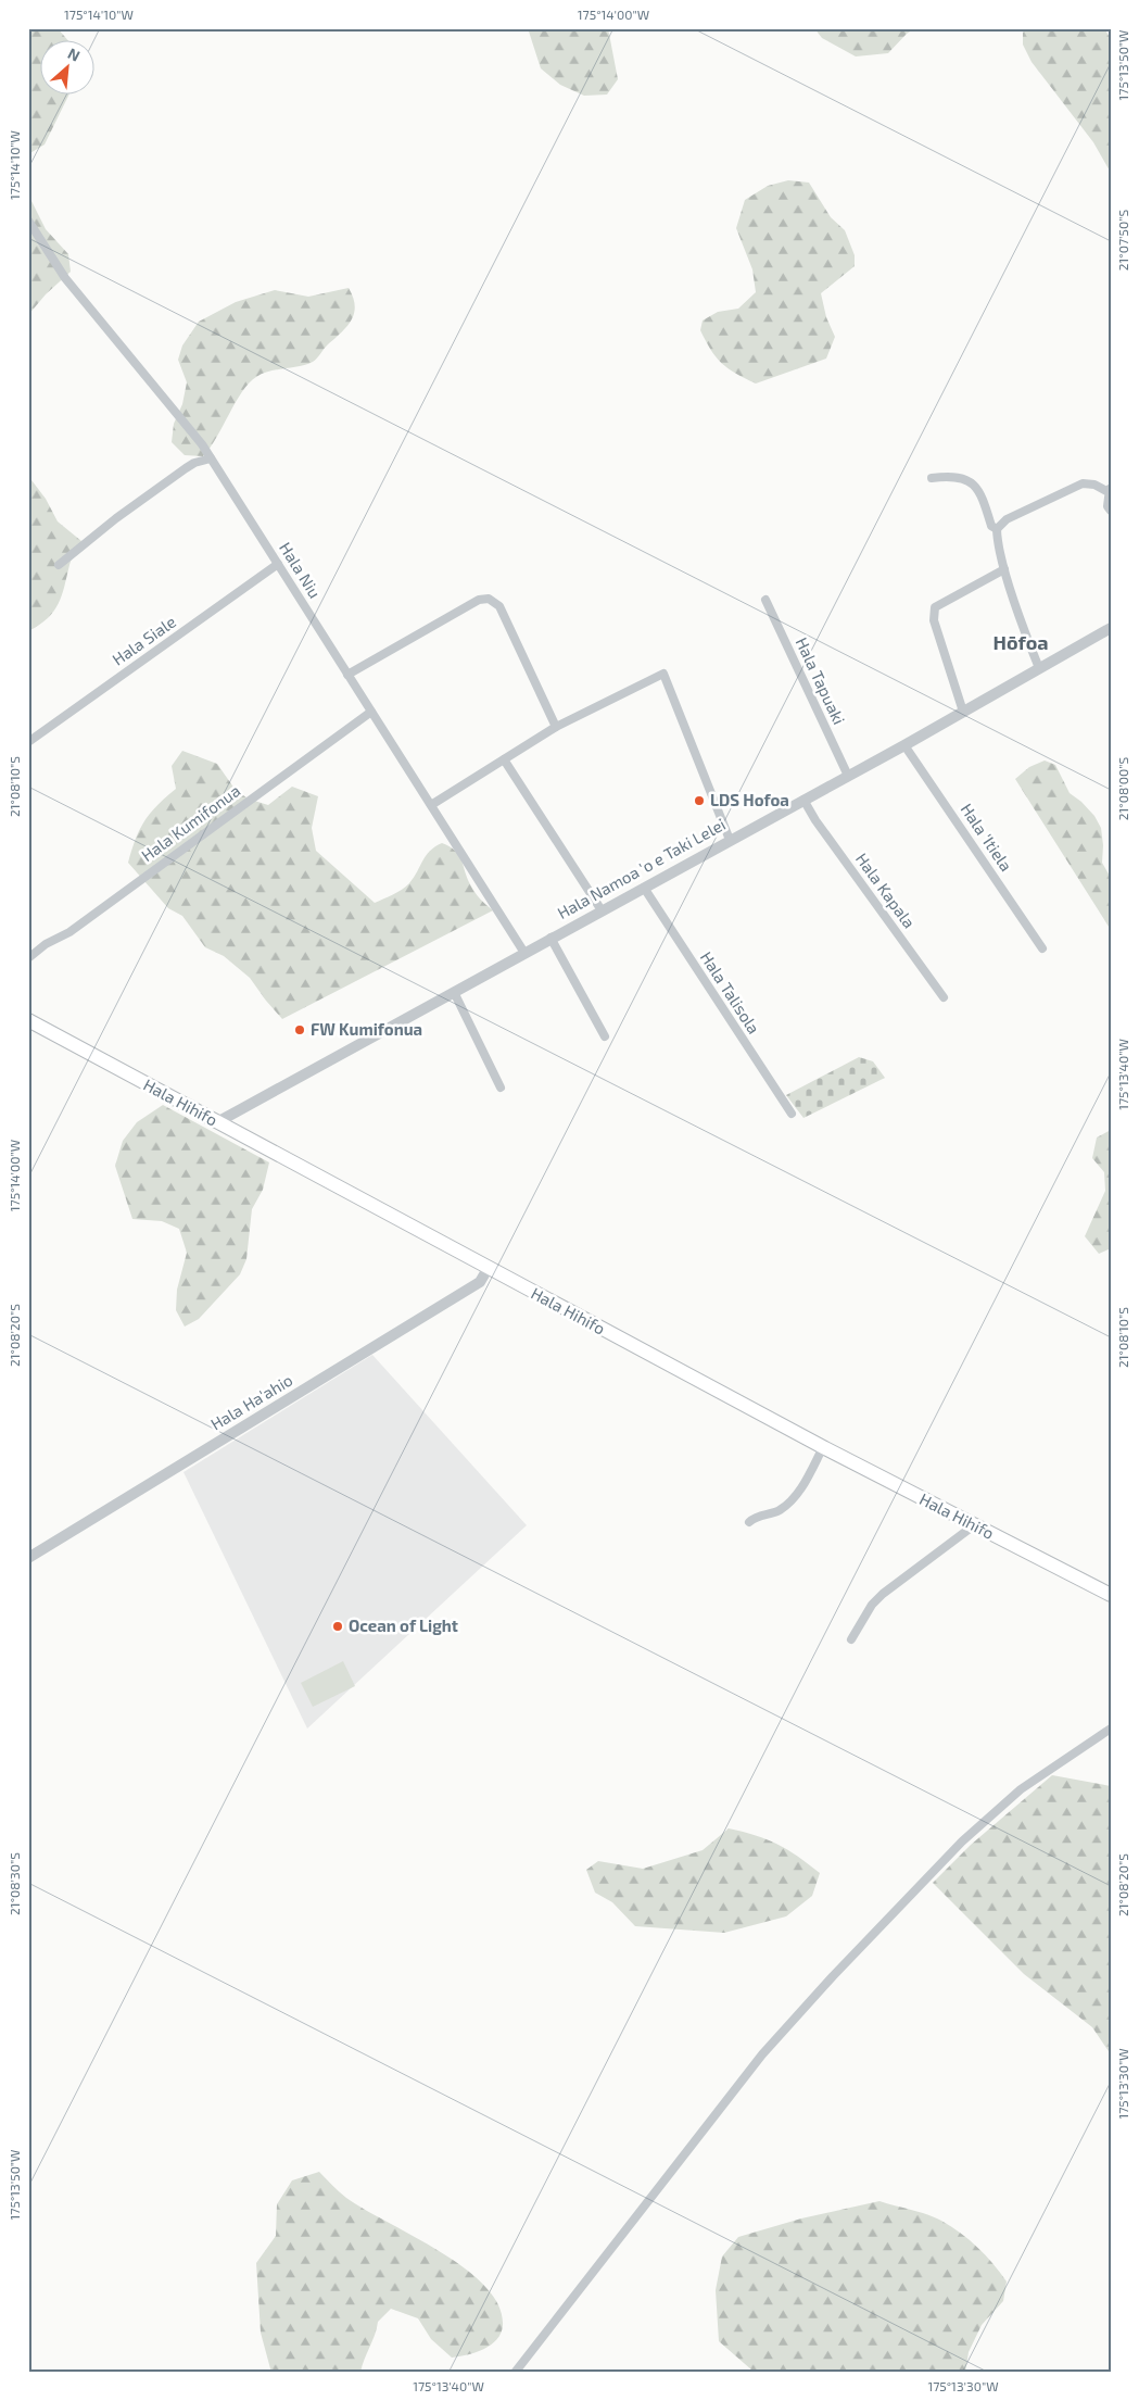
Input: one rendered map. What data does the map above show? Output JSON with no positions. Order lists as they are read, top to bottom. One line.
{"streets":{"main road":["Hala Hihifo"],"street":["Hala Niu","Hala Siale","Hala Tapuaki","Hala Kumifonua","Hala 'Itiela","Hala Namoa 'o e Taki Lelei","Hala Kapala","Hala Talisola","Hala Ha'ahio"]},"crossings":[["Hala Niu","Hala Siale"],["Hala Niu","Hala Kumifonua"],["Hala Niu","Hala Namoa 'o e Taki Lelei"],["Hala Tapuaki","Hala Namoa 'o e Taki Lelei"],["Hala 'Itiela","Hala Namoa 'o e Taki Lelei"],["Hala Namoa 'o e Taki Lelei","Hala Kapala"],["Hala Namoa 'o e Taki Lelei","Hala Talisola"],["Hala Namoa 'o e Taki Lelei","Hala Hihifo"],["Hala Hihifo","Hala Ha'ahio"]],"districts":["Hōfoa"],"places":["LDS Hofoa","FW Kumifonua","Ocean of Light"],"north":"top right","coordinates":["175°14'10\"W","175°14'00\"W","175°13'50\"W","21°07'50\"S","21°08'10\"S","21°08'00\"S","175°13'40\"W","21°08'20\"S","21°08'30\"S","175°13'30\"W"]}
